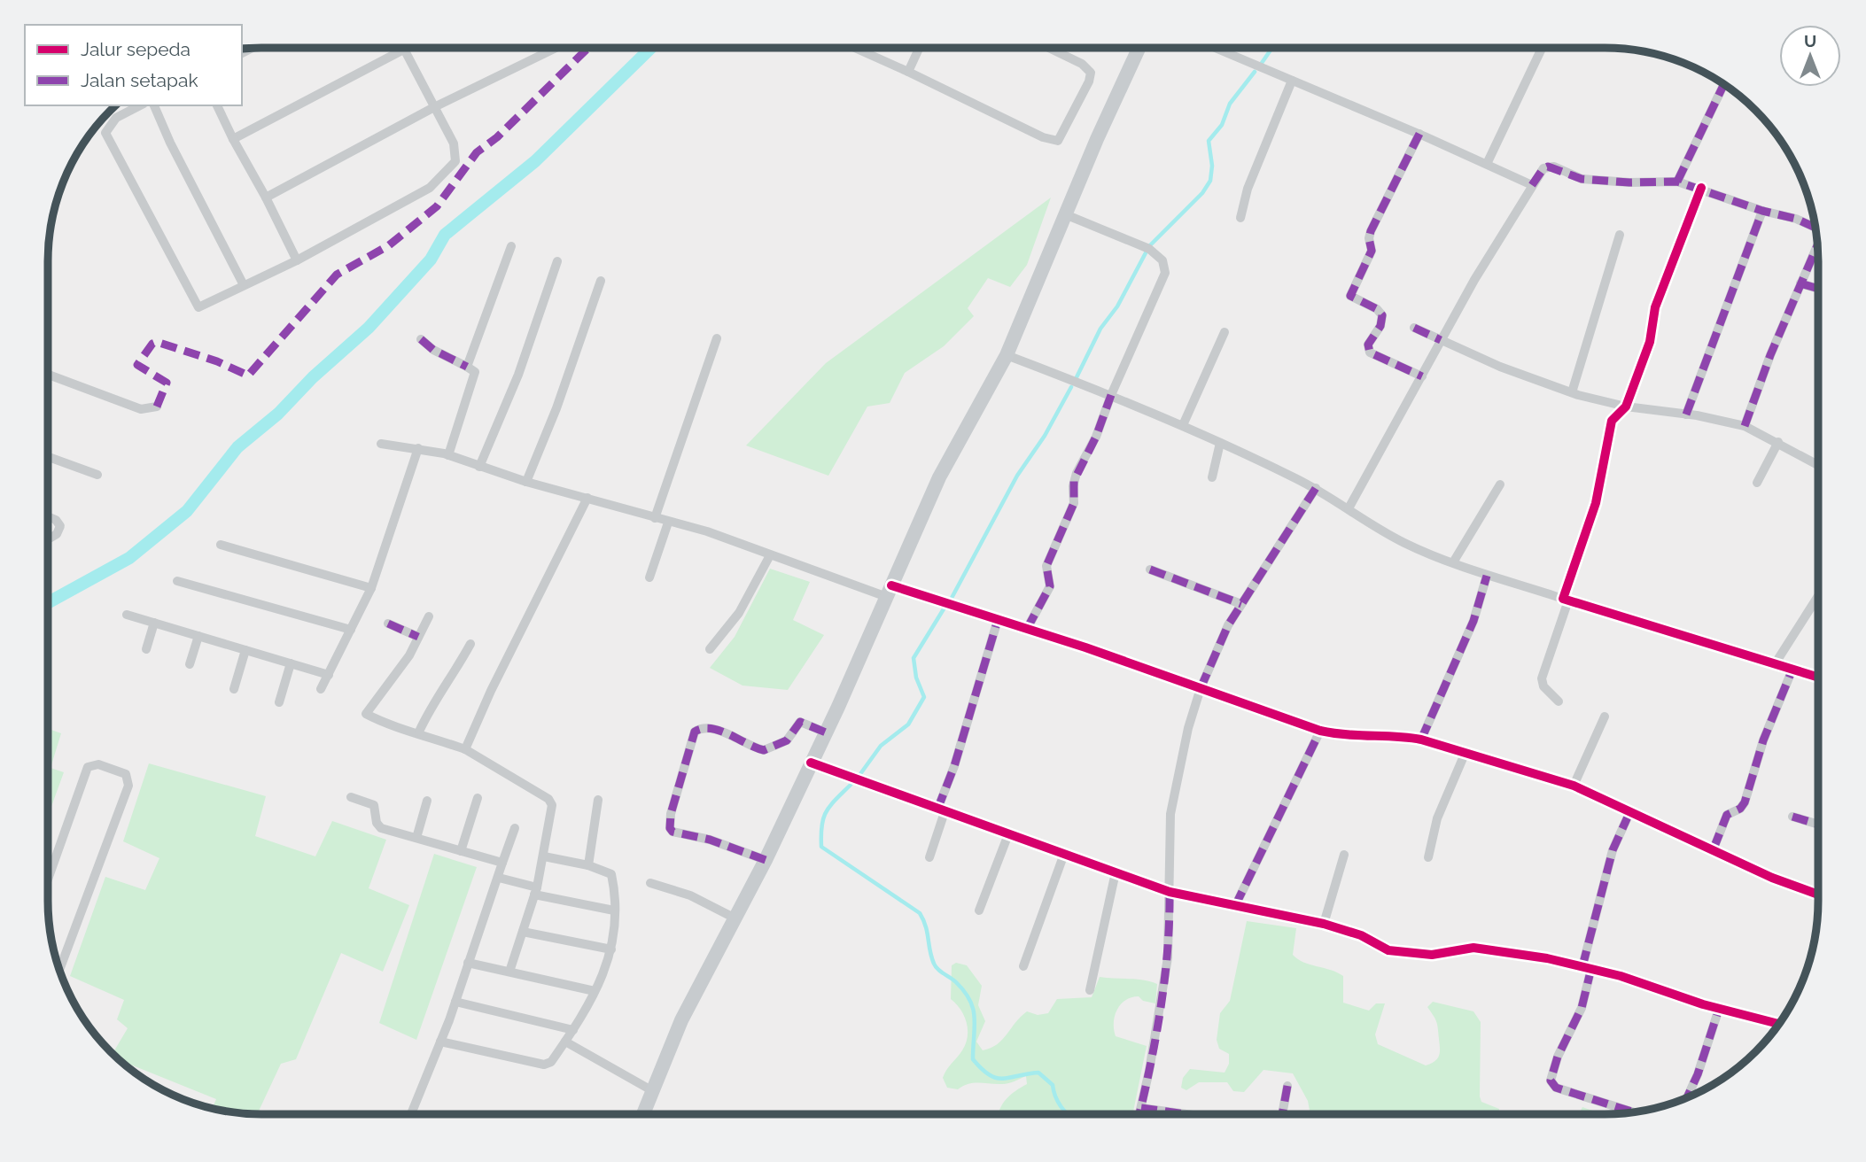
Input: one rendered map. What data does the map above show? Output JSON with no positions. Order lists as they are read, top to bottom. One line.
{"legend":["Jalur sepeda","Jalan setapak"],"north":"top"}
